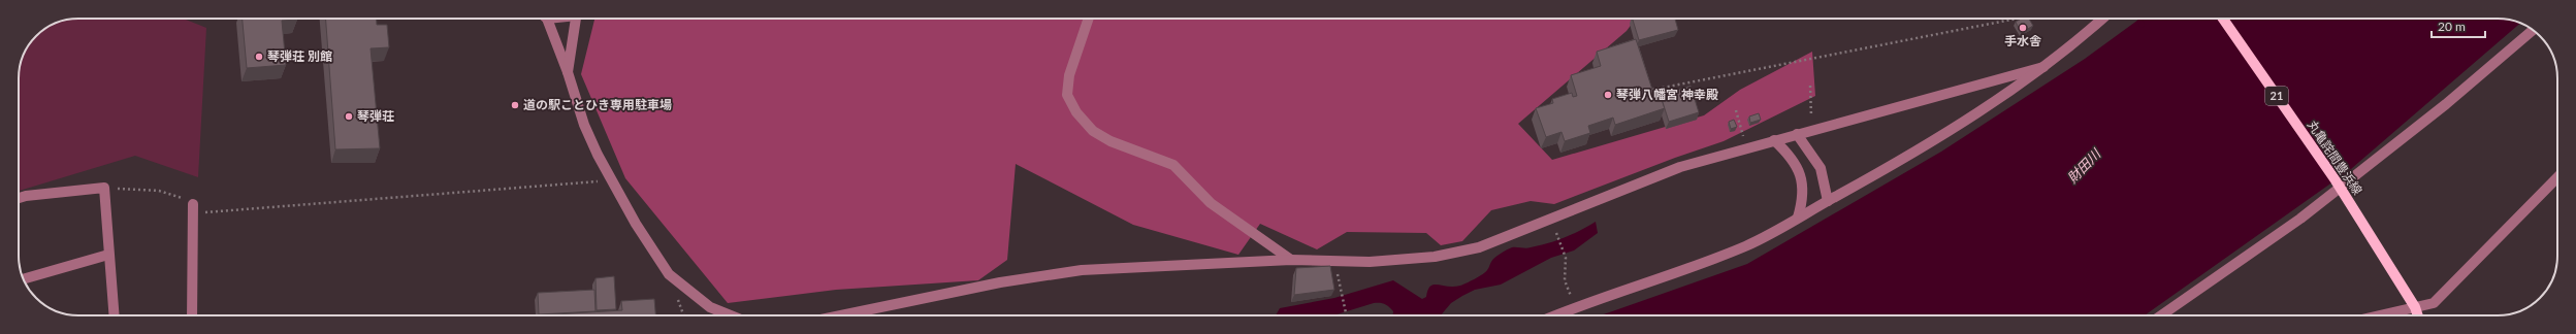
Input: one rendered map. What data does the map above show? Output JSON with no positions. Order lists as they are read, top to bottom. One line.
{"streets":{"main road":["21","丸亀詫間豊浜線"]},"water":["財田川"],"places":["手水舎","琴弾荘 別館","琴弾八幡宮 神幸殿","道の駅ことひき専用駐車場","琴弾荘"],"scale_bar":"20 m"}
